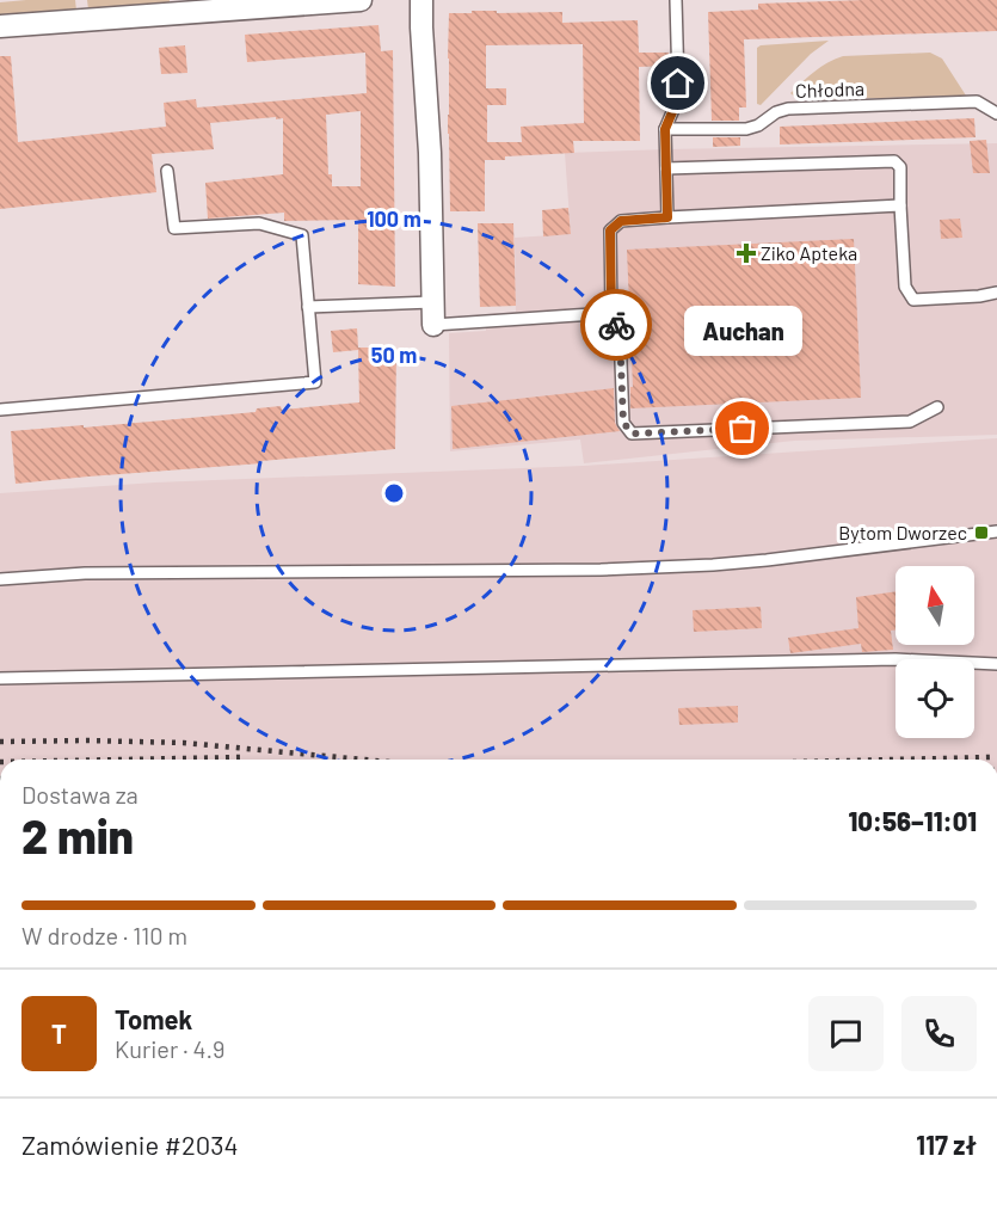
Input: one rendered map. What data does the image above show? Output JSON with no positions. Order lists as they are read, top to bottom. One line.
{"streets":{"lane":["Chłodna"]},"places":{"health":["Ziko Apteka"],"other":["Auchan"],"transit":["Bytom Dworzec"]},"north":"top","page":{"bubble":"Auchan","heading":["2 min","Dostawa za","10:56–11:01"],"panel":["Tomek","Kurier · 4.9","Zamówienie #2034","117 zł"],"bar":"W drodze · 110 m","round":"T"},"rings":["100 m","50 m"]}
